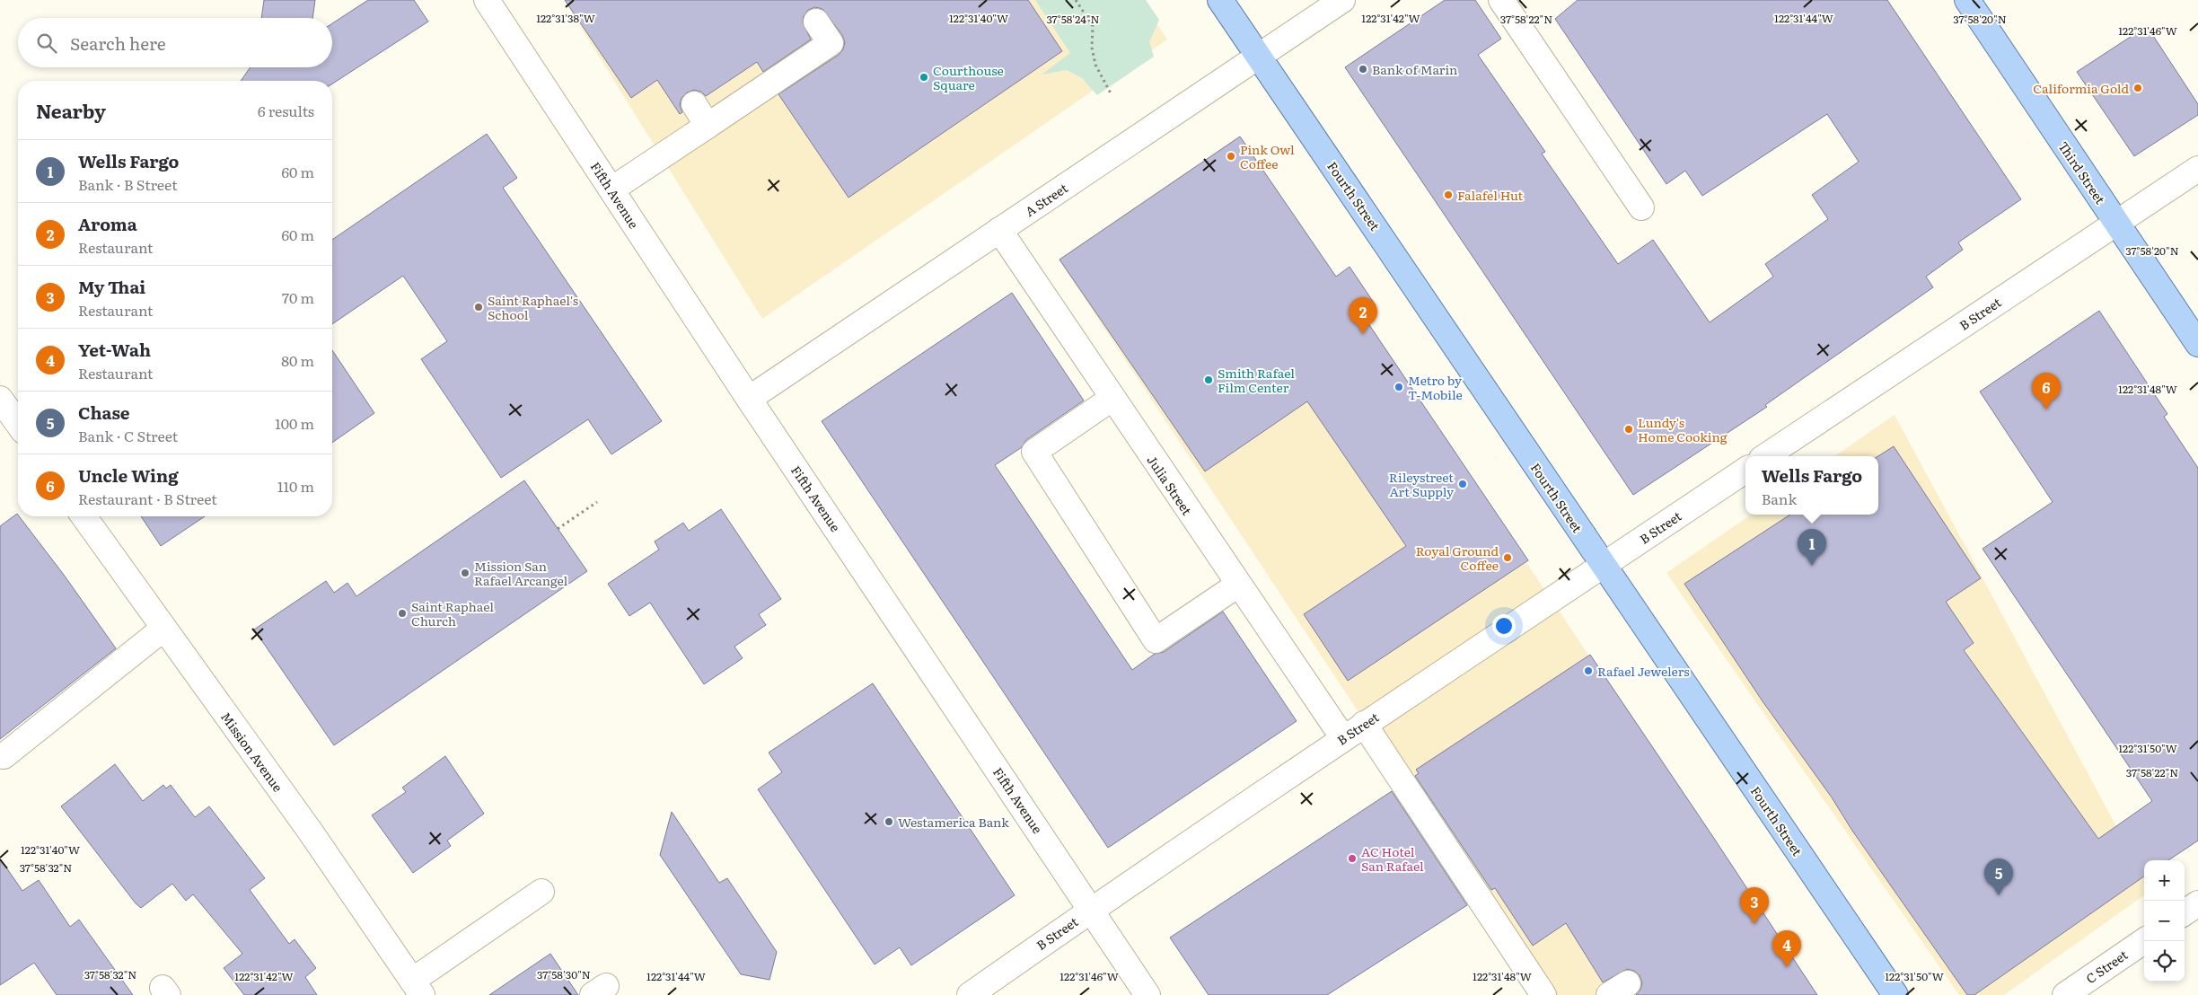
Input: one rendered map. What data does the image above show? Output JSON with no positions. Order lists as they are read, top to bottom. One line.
{"streets":{"main road":["Third Street","Fourth Street"],"street":["Fifth Avenue","A Street","B Street","Julia Street","Mission Avenue","C Street"]},"crossings":[["Third Street","B Street"],["Fifth Avenue","A Street"],["Fifth Avenue","B Street"],["Fourth Street","A Street"],["Fourth Street","B Street"],["A Street","Julia Street"],["B Street","Julia Street"]],"places":["Bank of Marin","Courthouse Square","Califormia Gold","Pink Owl Coffee","Falafel Hut","Saint Raphael's School","Smith Rafael Film Center","Metro by T-Mobile","Lundy's Home Cooking","Rileystreet Art Supply","Royal Ground Coffee","Mission San Rafael Arcangel","Saint Raphael Church","Rafael Jewelers","Westamerica Bank","AC Hotel San Rafael"],"page":{"search":"Search here","heading":["Nearby","6 results"],"list":[{"mark":"1","name":"Wells Fargo","note":"Bank · B Street","value":"60 m"},{"mark":"2","name":"Aroma","note":"Restaurant","value":"60 m"},{"mark":"3","name":"My Thai","note":"Restaurant","value":"70 m"},{"mark":"4","name":"Yet-Wah","note":"Restaurant","value":"80 m"},{"mark":"5","name":"Chase","note":"Bank · C Street","value":"100 m"},{"mark":"6","name":"Uncle Wing","note":"Restaurant · B Street","value":"110 m"}],"pins":["2","6","1","5","3","4"],"popup":["Wells Fargo","Bank"],"map_buttons":["+","−"]},"coordinates":["122°31'38\"W","122°31'40\"W","122°31'42\"W","122°31'44\"W","37°58'24\"N","37°58'22\"N","37°58'20\"N","122°31'46\"W","122°31'48\"W","122°31'50\"W","37°58'32\"N","37°58'30\"N"]}
